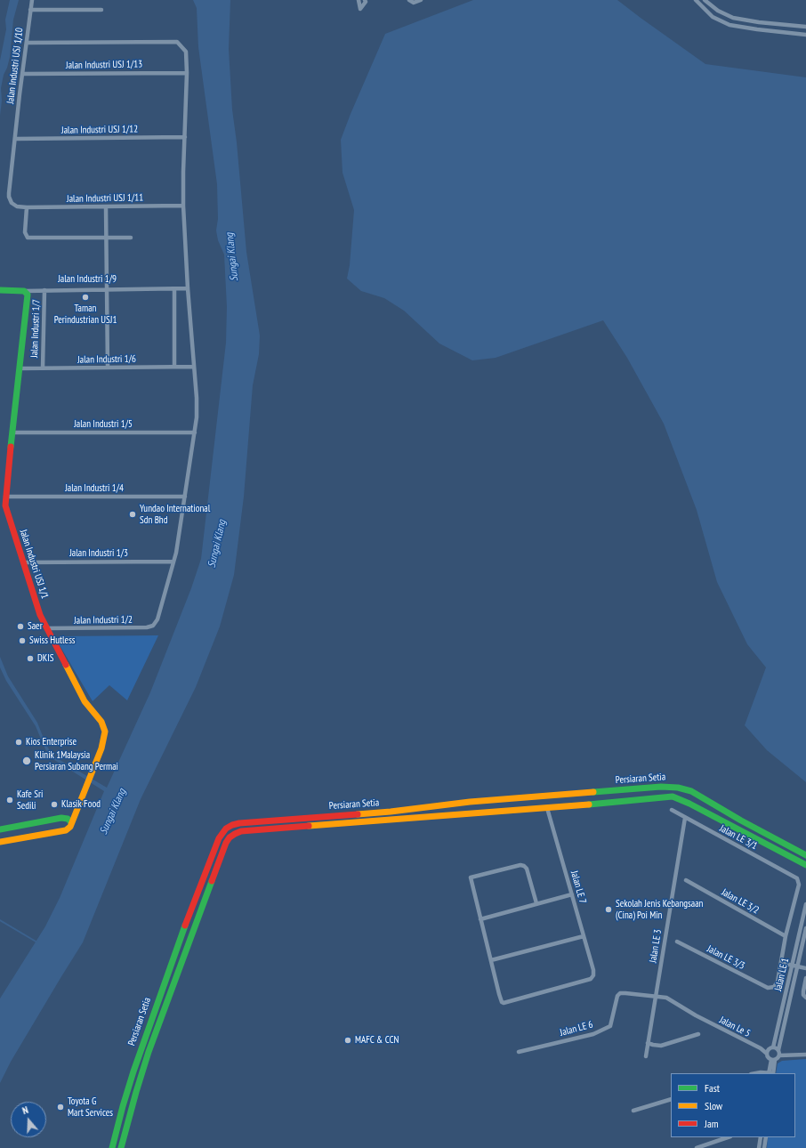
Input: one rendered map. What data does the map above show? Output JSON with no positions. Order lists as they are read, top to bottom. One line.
{"streets":{"street":["Jalan Industri USJ 1/13","Jalan Industri USJ 1/10","Jalan Industri USJ 1/12","Jalan Industri USJ 1/11","Jalan Industri 1/9","Jalan Industri 1/7","Jalan Industri 1/6","Jalan Industri 1/5","Jalan Industri 1/4","Jalan Industri 1/3","Jalan Industri USJ 1/1","Jalan Industri 1/2","Persiaran Setia","Jalan LE 3/1","Jalan LE 7","Jalan LE 3/2","Jalan LE 3","Jalan LE 3/3","Jalan LE 1","Jalan Le 5","Jalan LE 6"]},"crossings":[["Jalan Industri USJ 1/13","Jalan Industri USJ 1/10"],["Jalan Industri USJ 1/10","Jalan Industri USJ 1/12"],["Jalan Industri USJ 1/10","Jalan Industri USJ 1/11"],["Jalan Industri 1/9","Jalan Industri 1/7"],["Jalan Industri 1/9","Jalan Industri USJ 1/1"],["Jalan Industri 1/7","Jalan Industri 1/6"],["Jalan Industri 1/6","Jalan Industri USJ 1/1"],["Jalan Industri 1/5","Jalan Industri USJ 1/1"],["Jalan Industri 1/4","Jalan Industri USJ 1/1"],["Jalan Industri 1/3","Jalan Industri USJ 1/1"],["Jalan Industri 1/3","Jalan Industri 1/2"],["Jalan Industri USJ 1/1","Jalan Industri 1/2"],["Persiaran Setia","Jalan LE 7"],["Jalan LE 3/1","Jalan LE 3/2"],["Jalan LE 3/1","Jalan LE 3"],["Jalan LE 3","Jalan Le 5"],["Jalan LE 3","Jalan LE 6"],["Jalan LE 1","Jalan Le 5"],["Jalan Le 5","Jalan LE 6"]],"water":["Sungai Klang"],"places":["Taman Perindustrian USJ1","Yundao International Sdn Bhd","Saer","Swiss Hutless","DKIS","Kios Enterprise","Klinik 1Malaysia Persiaran Subang Permai","Kafe Sri Sedili","Klasik Food","Sekolah Jenis Kebangsaan (Cina) Poi Min","MAFC & CCN","Toyota G Mart Services"],"legend":["Fast","Slow","Jam"],"north":"top"}
